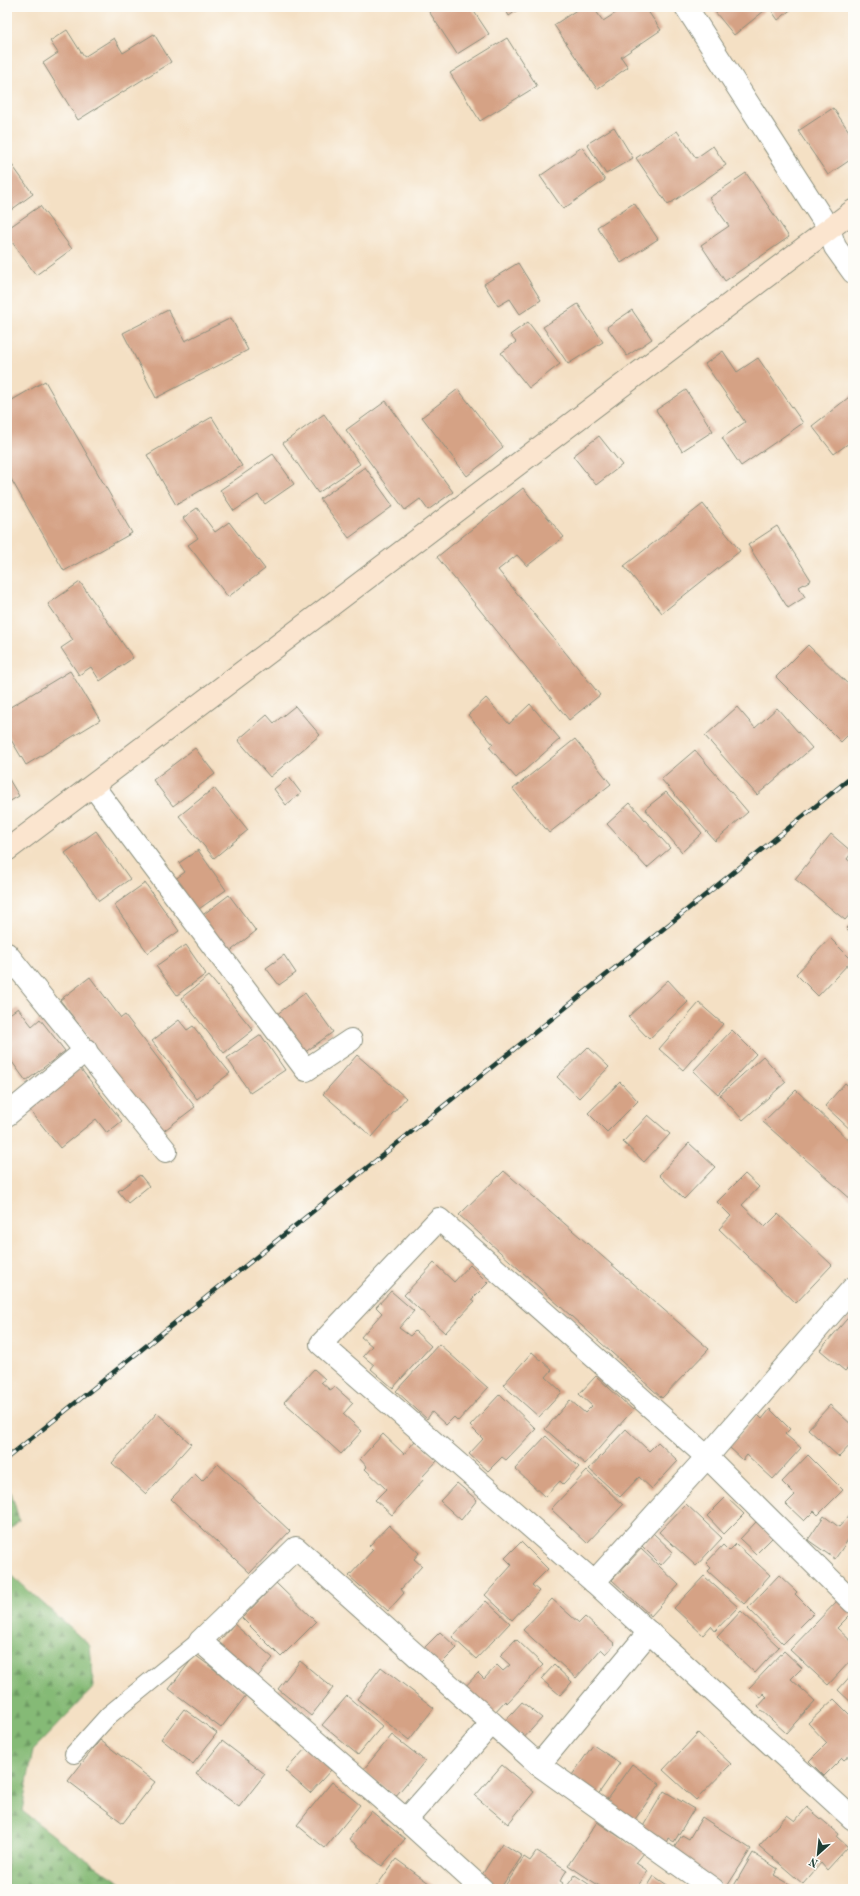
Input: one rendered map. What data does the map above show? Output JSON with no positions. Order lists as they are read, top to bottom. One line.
{"north":"bottom left"}
